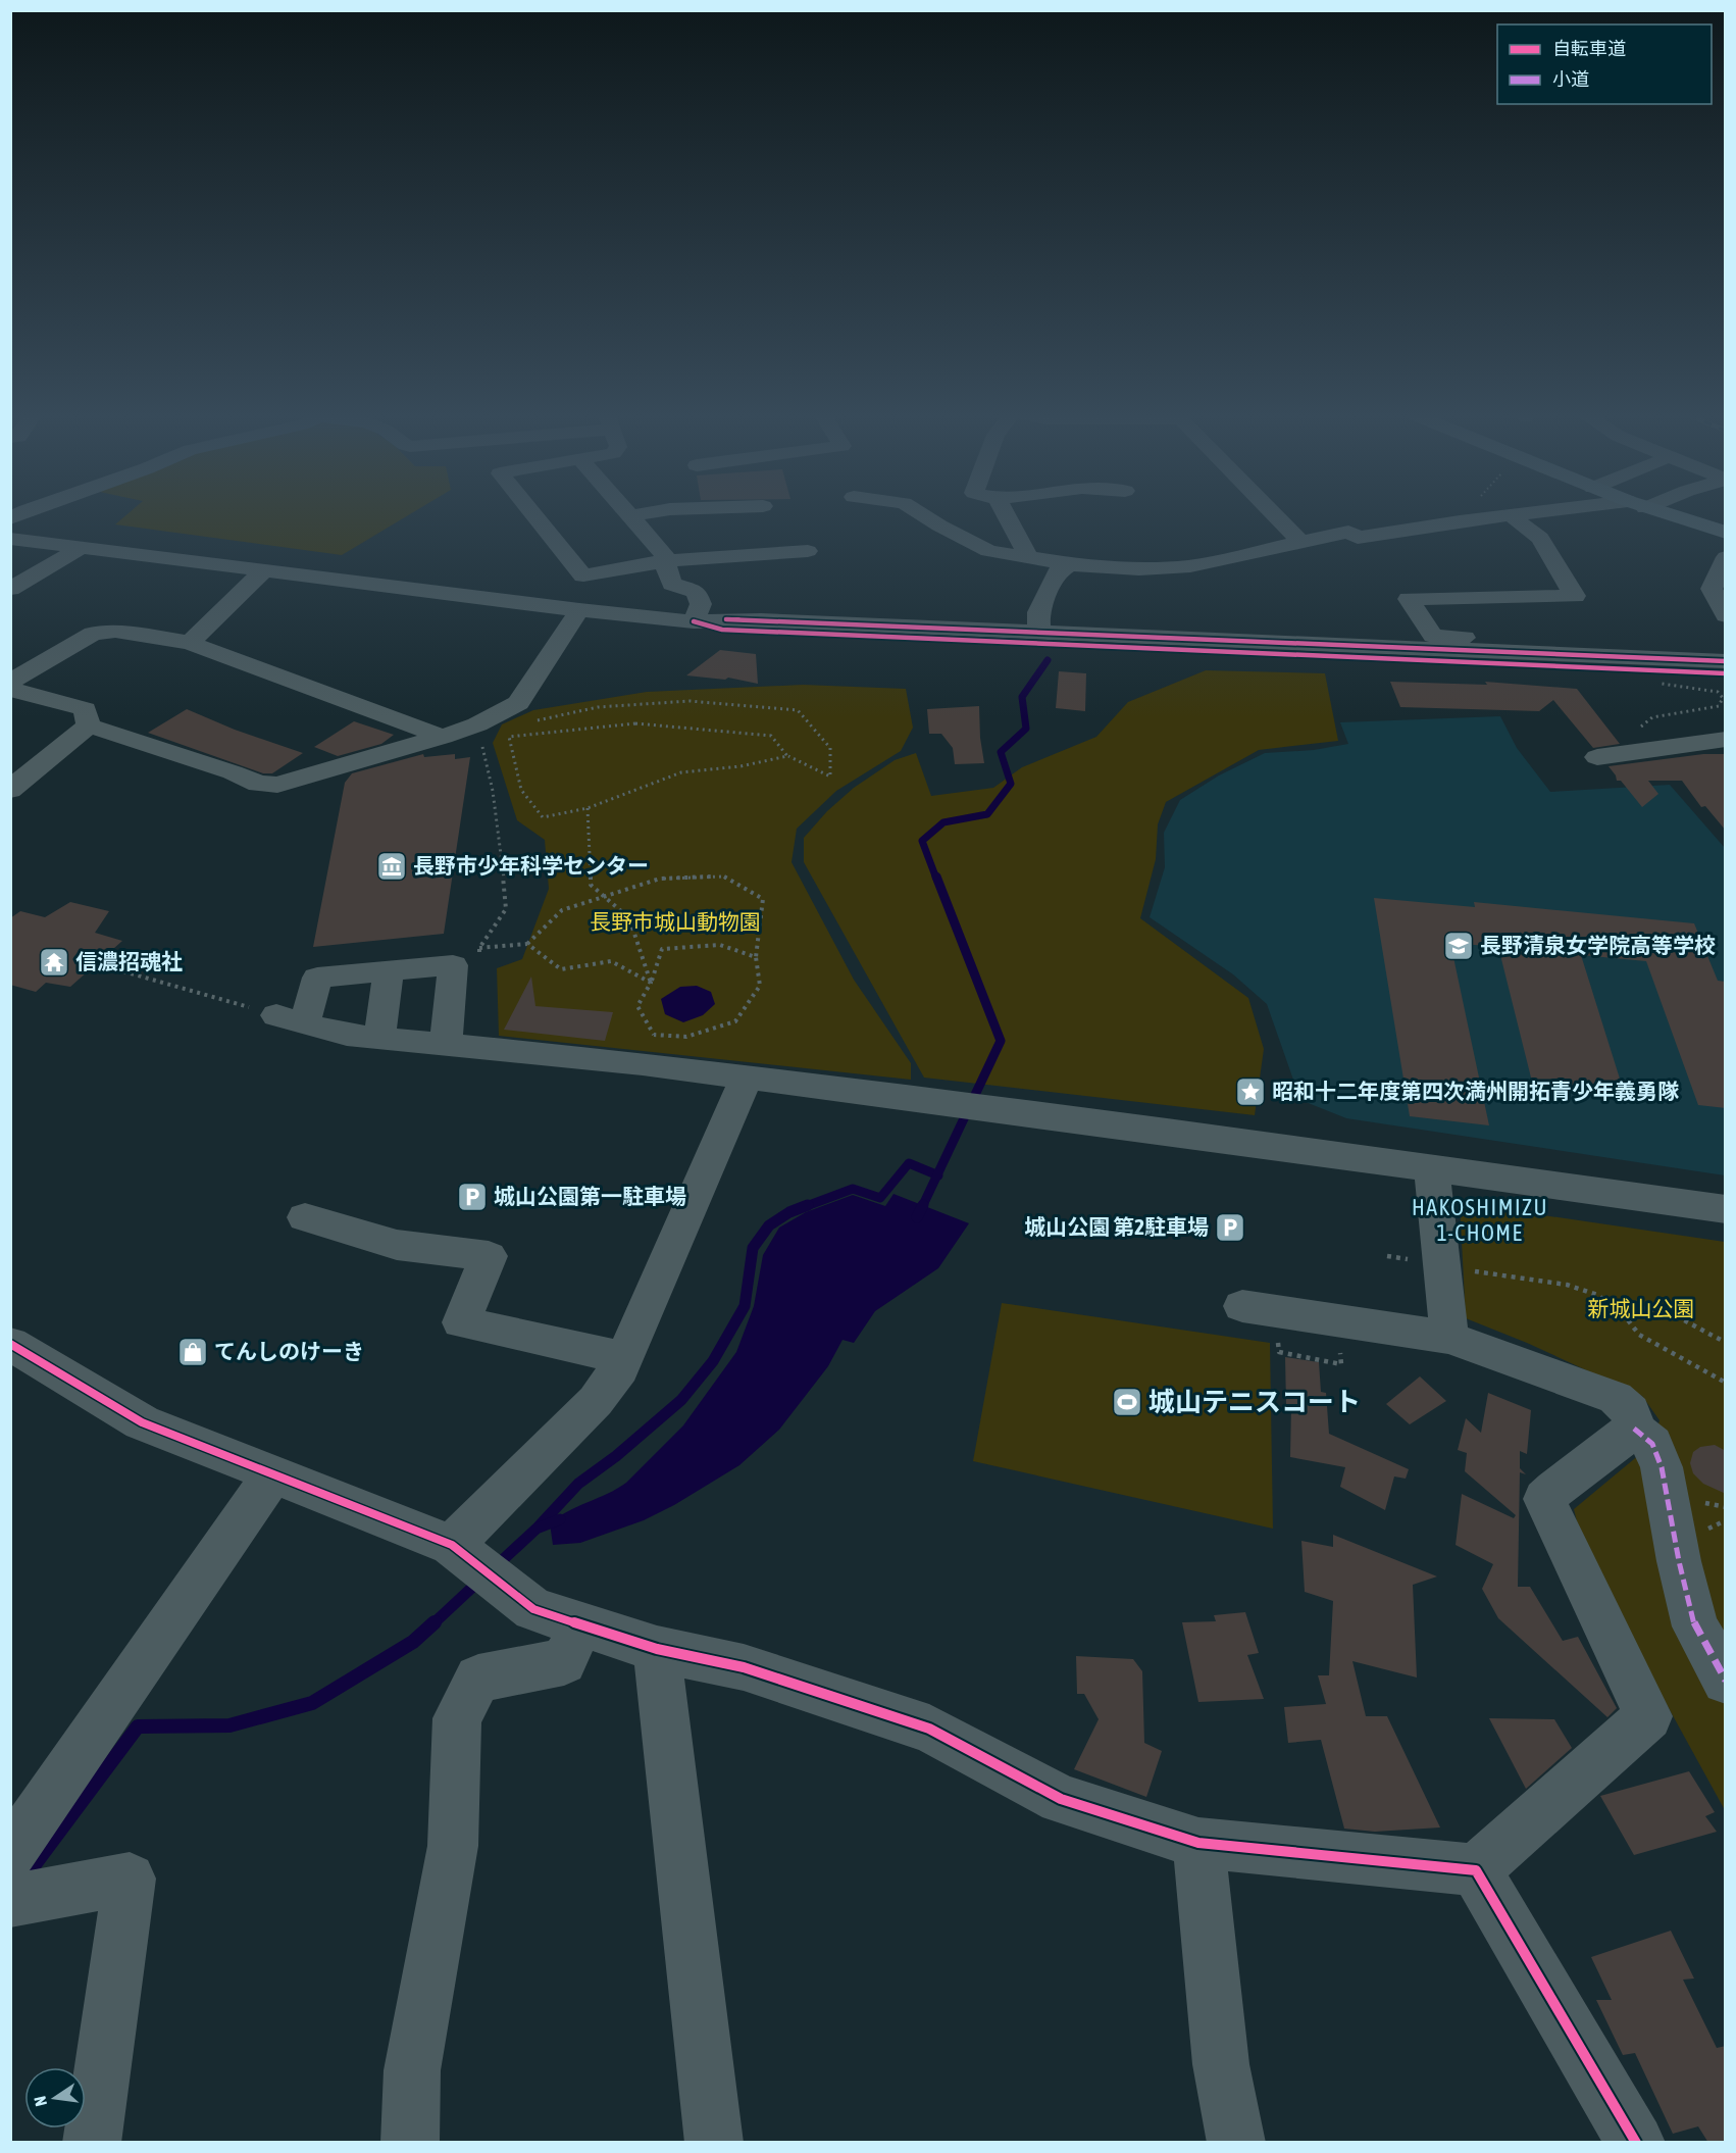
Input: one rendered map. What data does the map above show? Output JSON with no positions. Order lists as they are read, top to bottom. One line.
{"districts":["HAKOSHIMIZU 1-CHOME"],"parks":["長野市城山動物園","新城山公園"],"places":{"museum":["長野市少年科学センター"],"school or university":["長野清泉女学院高等学校"],"temple":["信濃招魂社"],"place":["昭和十二年度第四次満州開拓青少年義勇隊"],"parking":["城山公園第一駐車場","城山公園 第2駐車場"],"shop":["てんしのけーき"],"sports":["城山テニスコート"]},"legend":["自転車道","小道"],"north":"left"}
